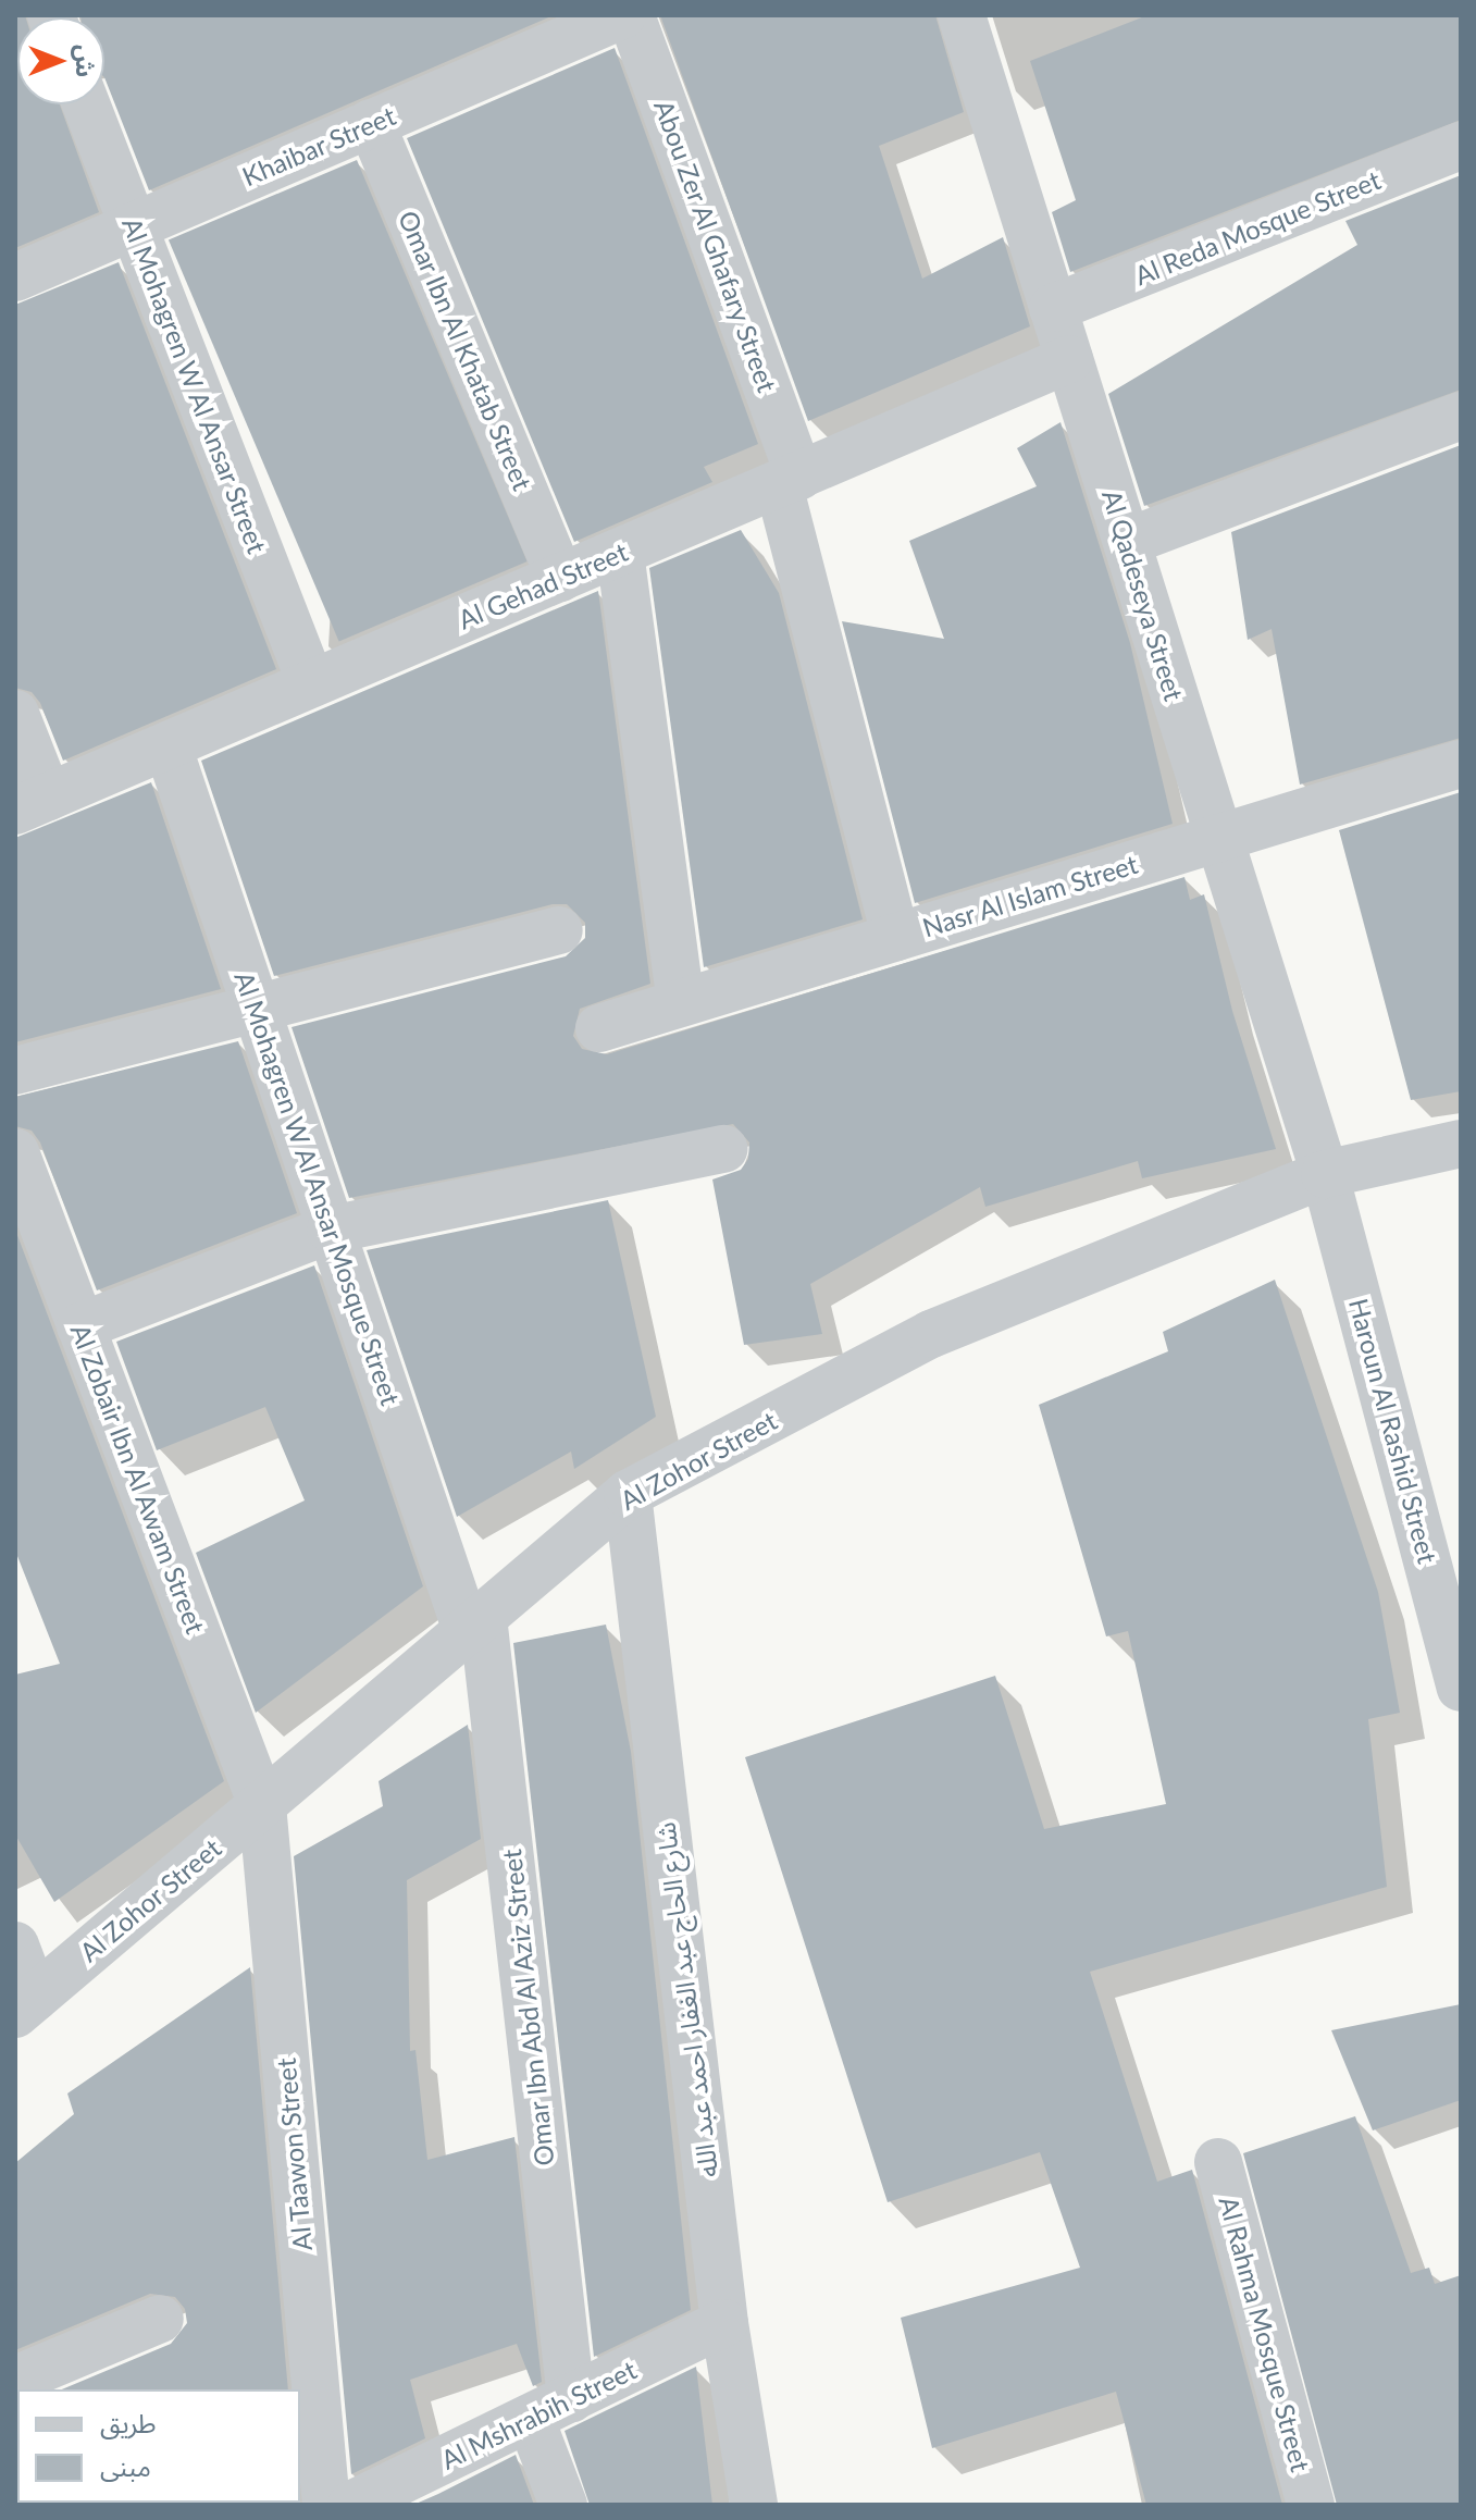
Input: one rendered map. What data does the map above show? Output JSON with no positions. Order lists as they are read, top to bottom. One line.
{"streets":{"street":["Khaibar Street","Al Reda Mosque Street","Abou Zer Al Ghafary Street","Omar Ibn Al Khatab Street","Al Mohagren W Al Ansar Street","Al Gehad Street","Al Qadeseya Street","Nasr Al Islam Street","Al Mohagren W Al Ansar Mosque Street","Haroun Al Rashid Street","Al Zohor Street","Al Zobair Ibn Al Awam Street","شارع الحاج عبد الغفار احمد عبد الله","Omar Ibn Abd Al Aziz Street","Al Taawon Street","Al Rahma Mosque Street","Al Mshrabih Street"]},"crossings":[["Khaibar Street","Omar Ibn Al Khatab Street"],["Khaibar Street","Al Mohagren W Al Ansar Street"],["Al Reda Mosque Street","Al Qadeseya Street"],["Abou Zer Al Ghafary Street","Al Gehad Street"],["Abou Zer Al Ghafary Street","Nasr Al Islam Street"],["Omar Ibn Al Khatab Street","Al Gehad Street"],["Al Mohagren W Al Ansar Street","Al Gehad Street"],["Al Gehad Street","Al Qadeseya Street"],["Al Gehad Street","Al Mohagren W Al Ansar Mosque Street"],["Al Qadeseya Street","Nasr Al Islam Street"],["Al Qadeseya Street","Haroun Al Rashid Street"],["Al Qadeseya Street","Al Zohor Street"],["Al Mohagren W Al Ansar Mosque Street","Al Zohor Street"],["Al Mohagren W Al Ansar Mosque Street","Omar Ibn Abd Al Aziz Street"],["Haroun Al Rashid Street","Al Zohor Street"],["Al Zohor Street","Al Zobair Ibn Al Awam Street"],["Al Zohor Street","شارع الحاج عبد الغفار احمد عبد الله"],["Al Zohor Street","Omar Ibn Abd Al Aziz Street"],["Al Zohor Street","Al Taawon Street"],["Al Zobair Ibn Al Awam Street","Al Taawon Street"],["شارع الحاج عبد الغفار احمد عبد الله","Al Mshrabih Street"],["Omar Ibn Abd Al Aziz Street","Al Mshrabih Street"]],"legend":["طريق","مبنى"],"north":"right"}
